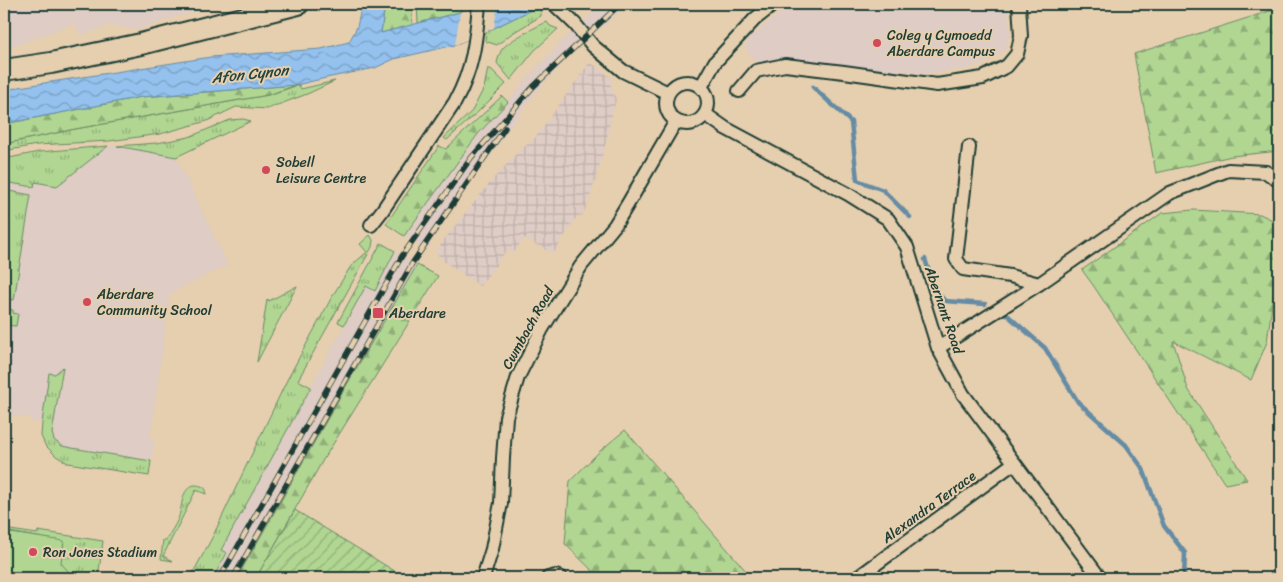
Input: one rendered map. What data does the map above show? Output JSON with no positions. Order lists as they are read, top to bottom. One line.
{"streets":{"street":["Abernant Road","Cwmbach Road","Alexandra Terrace"]},"crossings":[["Abernant Road","Cwmbach Road"],["Abernant Road","Alexandra Terrace"]],"water":["Afon Cynon"],"places":{"other":["Coleg y Cymoedd Aberdare Campus","Sobell Leisure Centre","Aberdare Community School","Ron Jones Stadium"],"transit":["Aberdare"]}}
